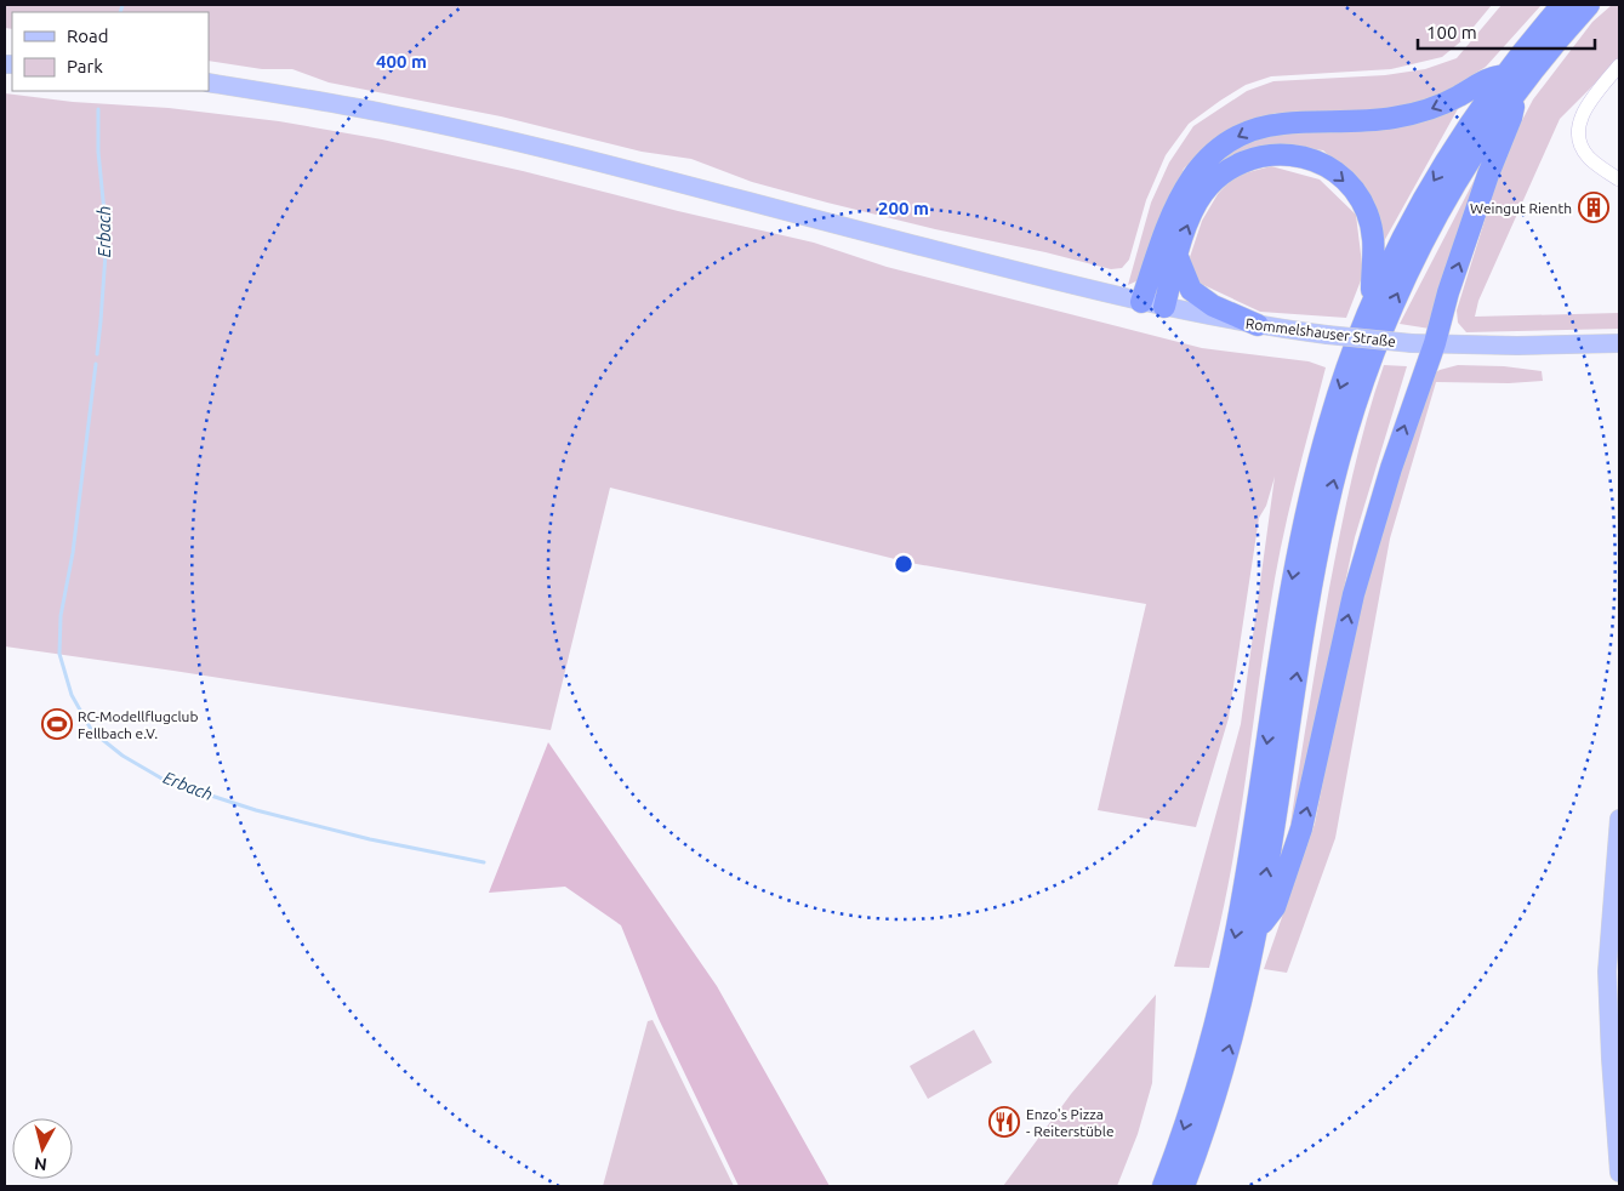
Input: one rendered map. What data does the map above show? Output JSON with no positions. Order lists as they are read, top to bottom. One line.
{"streets":{"main road":["Rommelshauser Straße"]},"water":["Erbach"],"places":{"building":["Weingut Rienth"],"sports":["RC-Modellflugclub Fellbach e.V."],"restaurant":["Enzo's Pizza - Reiterstüble"]},"legend":["Road","Park"],"scale_bar":"100 m","north":"bottom","rings":["400 m","200 m"]}
